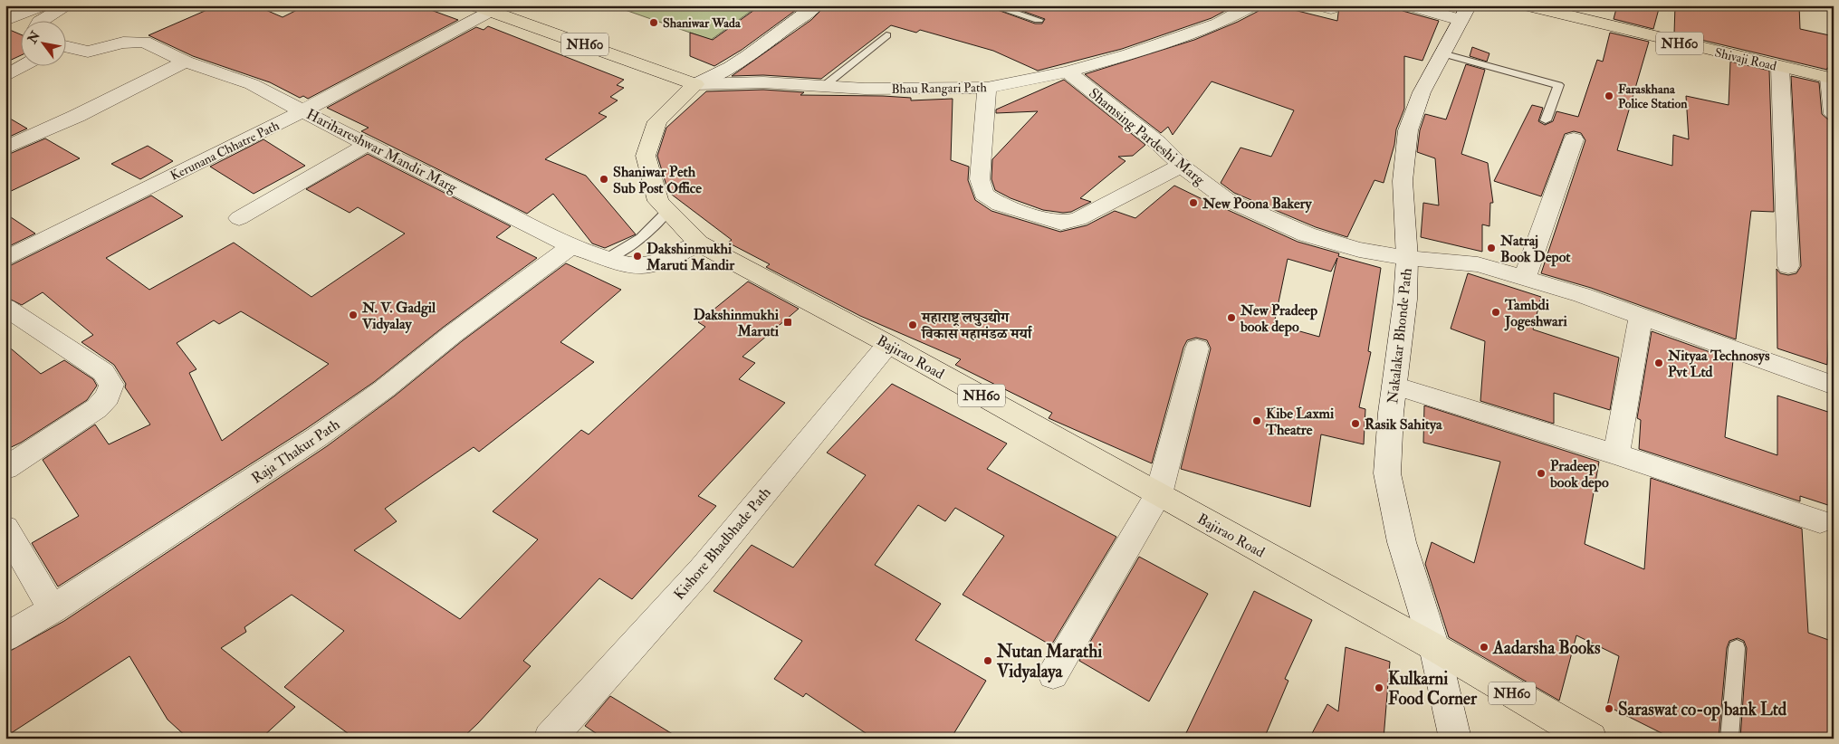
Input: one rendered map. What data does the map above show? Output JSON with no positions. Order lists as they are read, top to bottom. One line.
{"streets":{"highway":["NH60","Shivaji Road","Bajirao Road"],"street":["Bhau Rangari Path","Shamsing Pardeshi Marg","Kerunana Chhatre Path","Harihareshwar Mandir Marg","Nakalakar Bhonde Path","Raja Thakur Path","Kishore Bhadbhade Path"]},"crossings":[["NH60","Bhau Rangari Path"],["NH60","Kerunana Chhatre Path"],["NH60","Bajirao Road"],["Bhau Rangari Path","Shamsing Pardeshi Marg"],["Bhau Rangari Path","Bajirao Road"],["Shamsing Pardeshi Marg","Nakalakar Bhonde Path"],["Kerunana Chhatre Path","Harihareshwar Mandir Marg"],["Harihareshwar Mandir Marg","Bajirao Road"],["Harihareshwar Mandir Marg","Raja Thakur Path"],["Nakalakar Bhonde Path","Bajirao Road"],["Bajirao Road","Kishore Bhadbhade Path"]],"places":{"other":["Shaniwar Wada","Faraskhana Police Station","Shaniwar Peth Sub Post Office","New Poona Bakery","Natraj Book Depot","Dakshinmukhi Maruti Mandir","Tambdi Jogeshwari","N. V. Gadgil Vidyalay","New Pradeep book depo","महाराष्ट्र लघुउद्योग विकास महामंडळ मर्या","Nityaa Technosys Pvt Ltd","Kibe Laxmi Theatre","Rasik Sahitya","Pradeep book depo","Aadarsha Books","Nutan Marathi Vidyalaya","Kulkarni Food Corner","Saraswat co-op bank Ltd"],"transit":["Dakshinmukhi Maruti"]},"north":"top left"}
